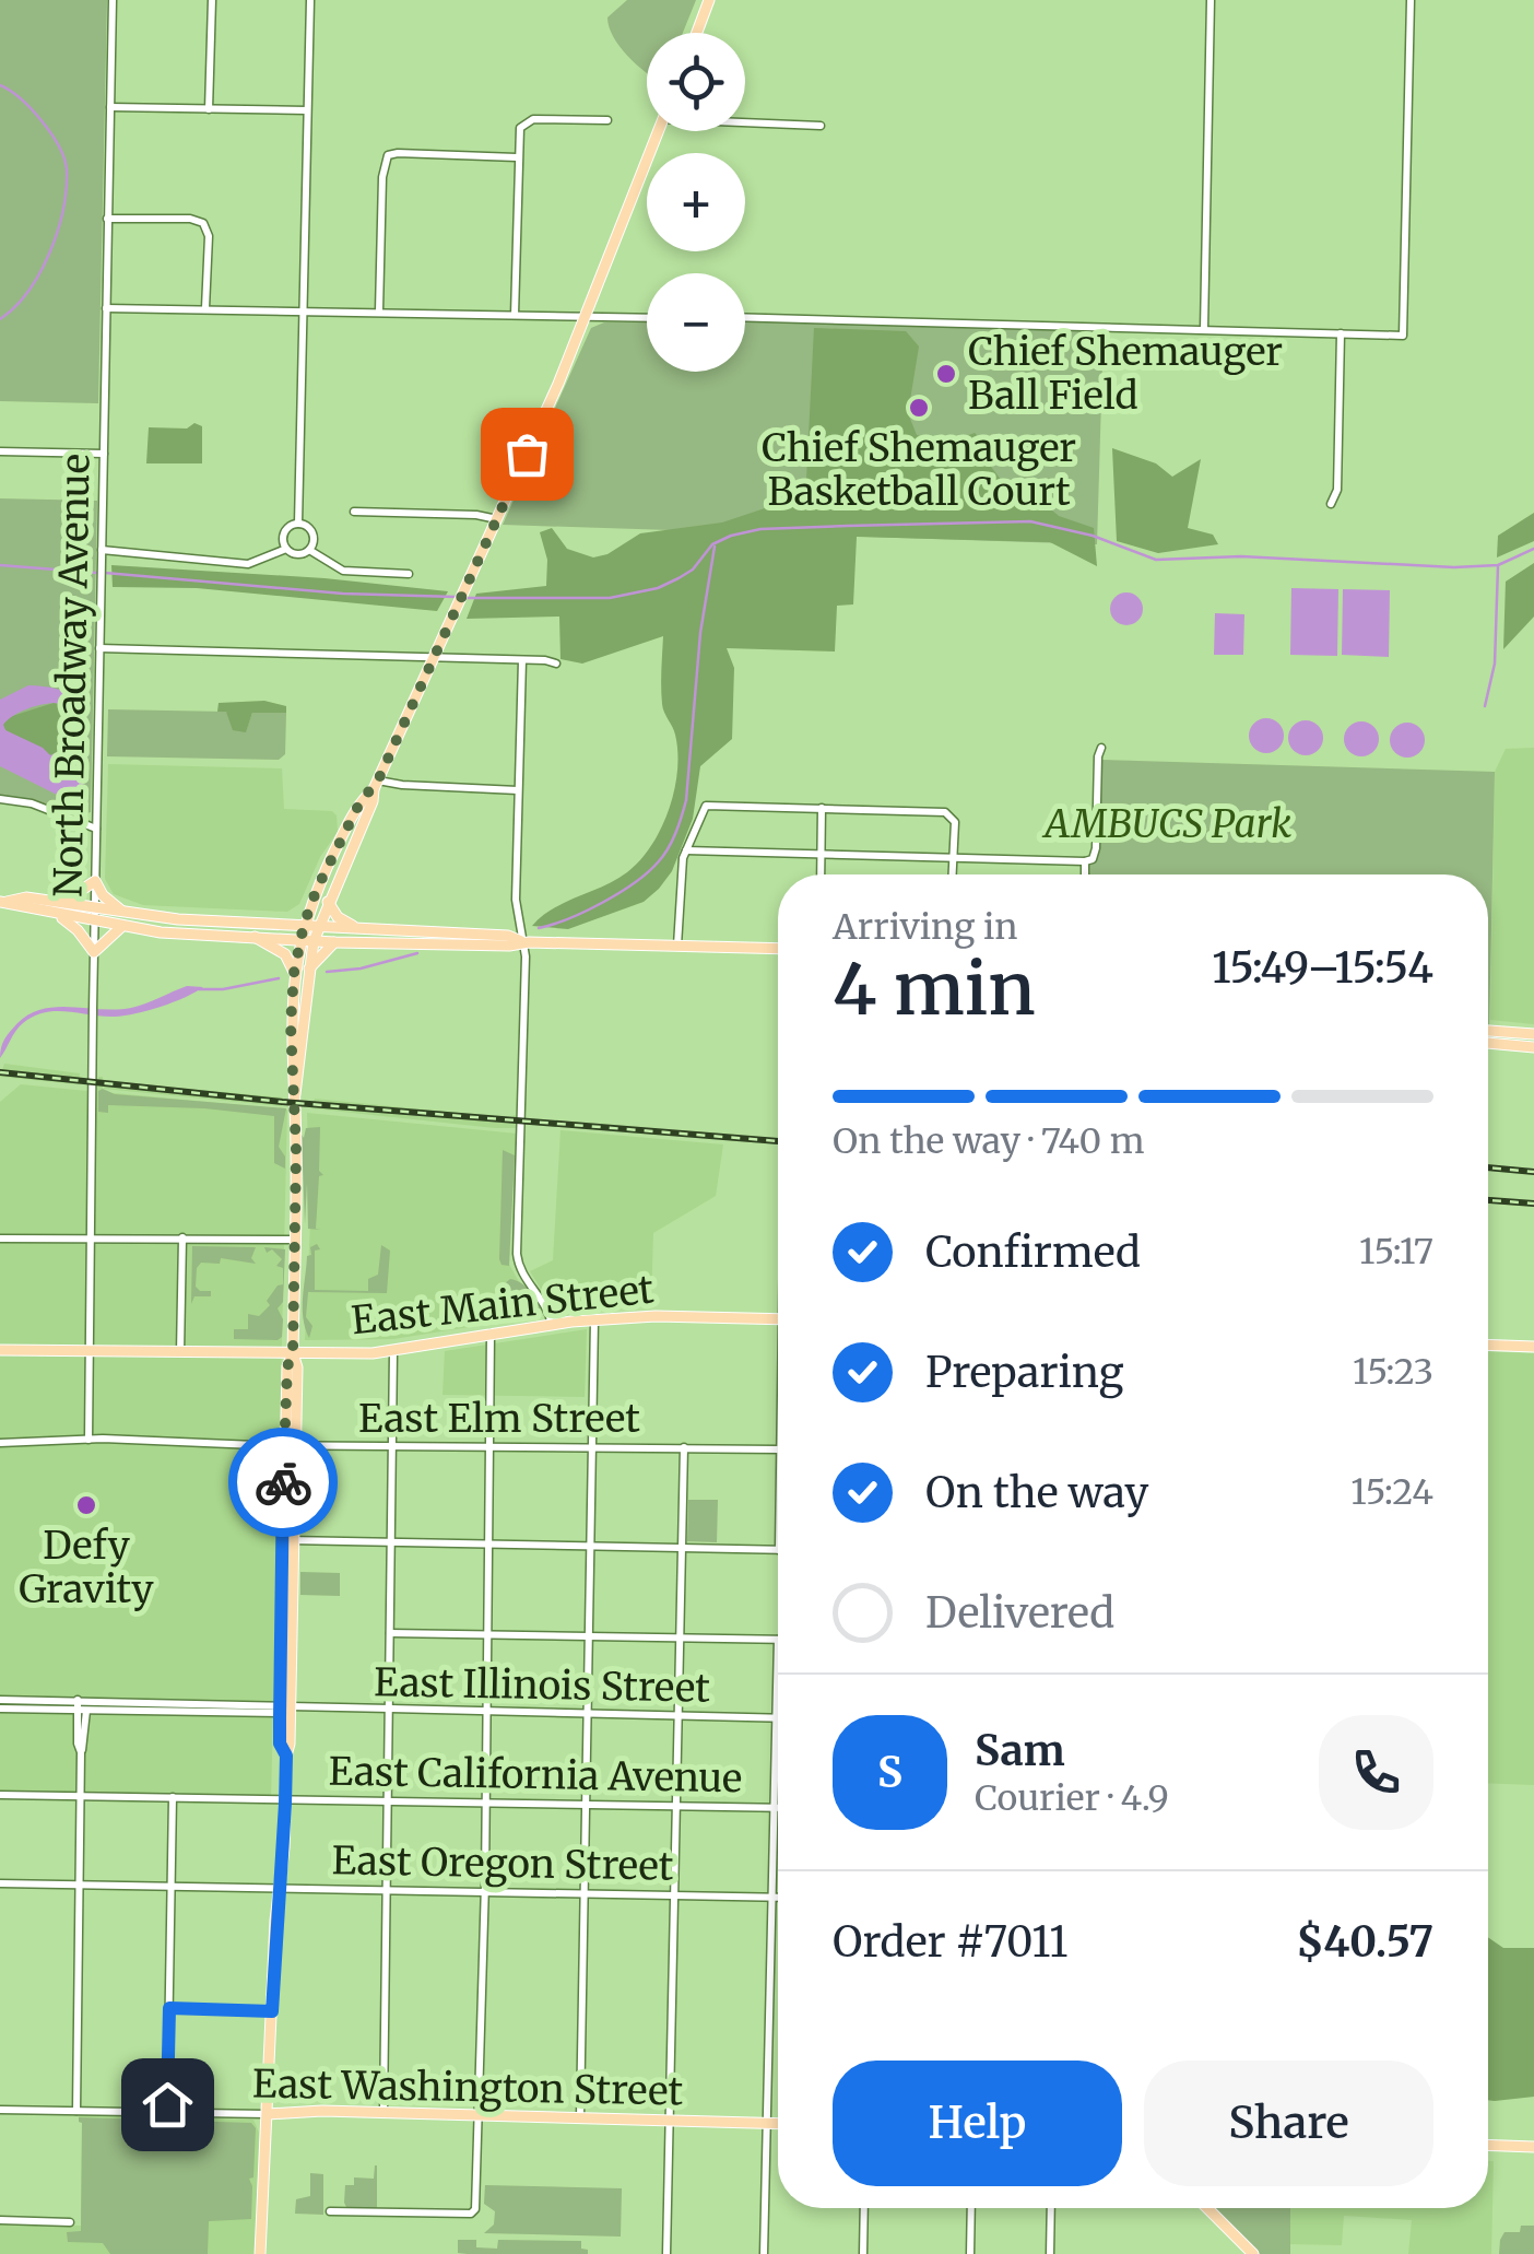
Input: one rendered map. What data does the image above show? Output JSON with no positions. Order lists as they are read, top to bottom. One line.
{"streets":{"main road":["East Main Street","East Washington Street"],"street":["North Broadway Avenue","East Elm Street","East Illinois Street","East California Avenue","East Oregon Street"]},"crossings":[["North Broadway Avenue","East Main Street"],["North Broadway Avenue","East Elm Street"]],"parks":["AMBUCS Park"],"places":["Chief Shemauger Ball Field","Chief Shemauger Basketball Court","Defy Gravity"],"page":{"map_buttons":["+","−"],"heading":["4 min","Arriving in","15:49–15:54"],"panel":["Sam","Courier · 4.9","Order #7011","$40.57"],"bar":"On the way · 740 m","list":[["Confirmed","15:17"],["Preparing","15:23"],["On the way","15:24"],"Delivered"],"round":"S","buttons":["Help","Share"]}}
